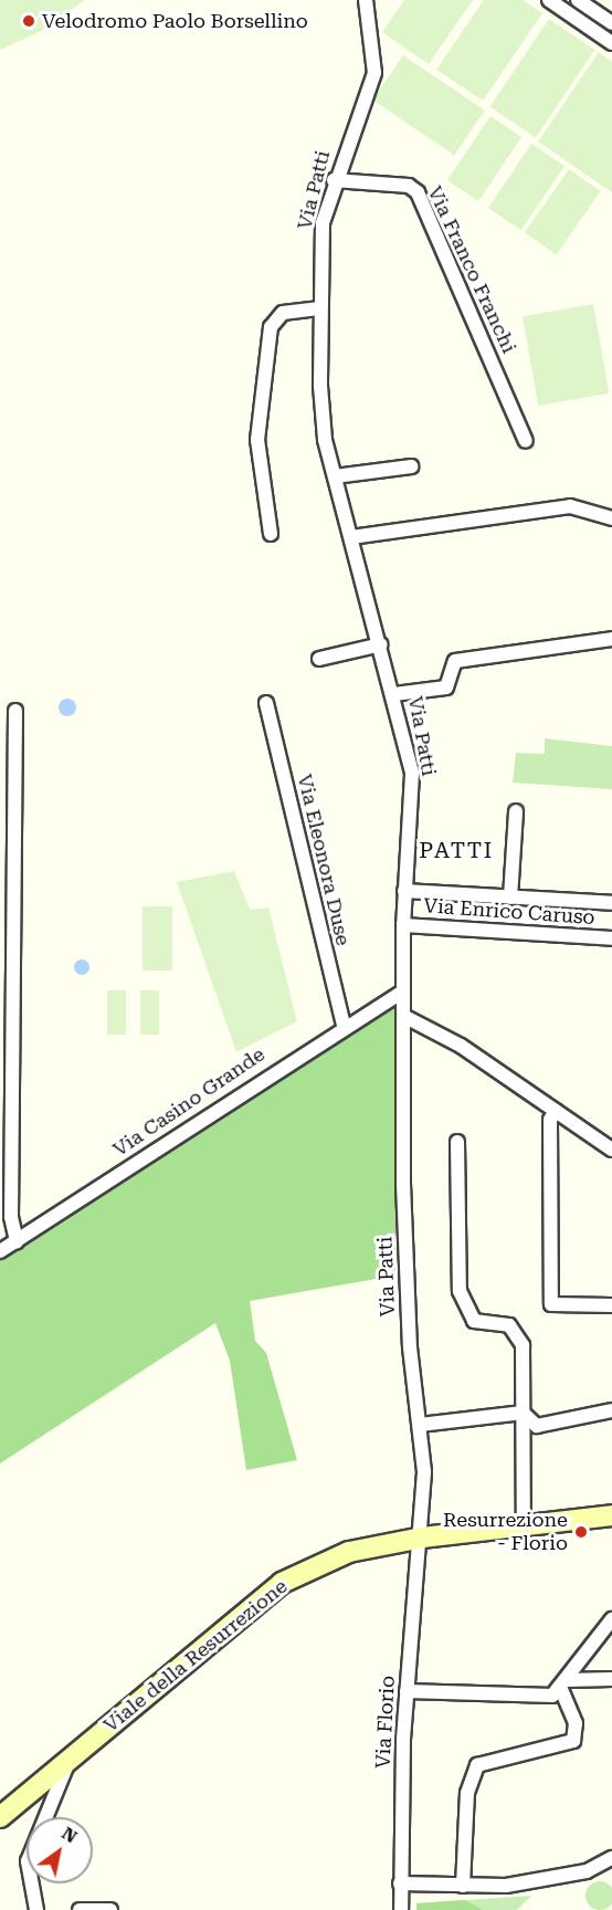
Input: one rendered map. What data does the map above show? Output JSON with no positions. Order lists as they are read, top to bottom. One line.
{"streets":{"street":["Via Patti","Via Franco Franchi","Via Eleonora Duse","Via Enrico Caruso","Via Casino Grande","Viale della Resurrezione","Via Florio"]},"crossings":[["Via Patti","Via Franco Franchi"],["Via Patti","Via Enrico Caruso"],["Via Patti","Via Casino Grande"],["Via Patti","Viale della Resurrezione"],["Via Patti","Via Florio"],["Via Eleonora Duse","Via Casino Grande"],["Viale della Resurrezione","Via Florio"]],"districts":["PATTI"],"places":["Velodromo Paolo Borsellino","Resurrezione - Florio"],"north":"top right"}
